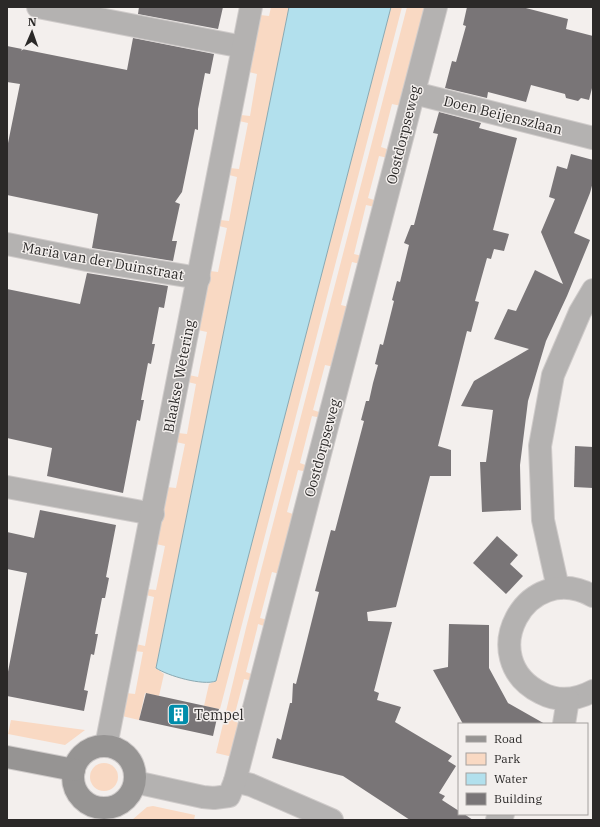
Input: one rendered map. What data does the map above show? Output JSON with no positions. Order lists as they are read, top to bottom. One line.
{"streets":{"street":["Doen Beijenszlaan","Oostdorpseweg","Maria van der Duinstraat","Blaakse Wetering"]},"crossings":[["Doen Beijenszlaan","Oostdorpseweg"],["Oostdorpseweg","Blaakse Wetering"],["Maria van der Duinstraat","Blaakse Wetering"]],"places":{"building":["Tempel"]},"legend":["Road","Park","Water","Building"],"north":"top"}
